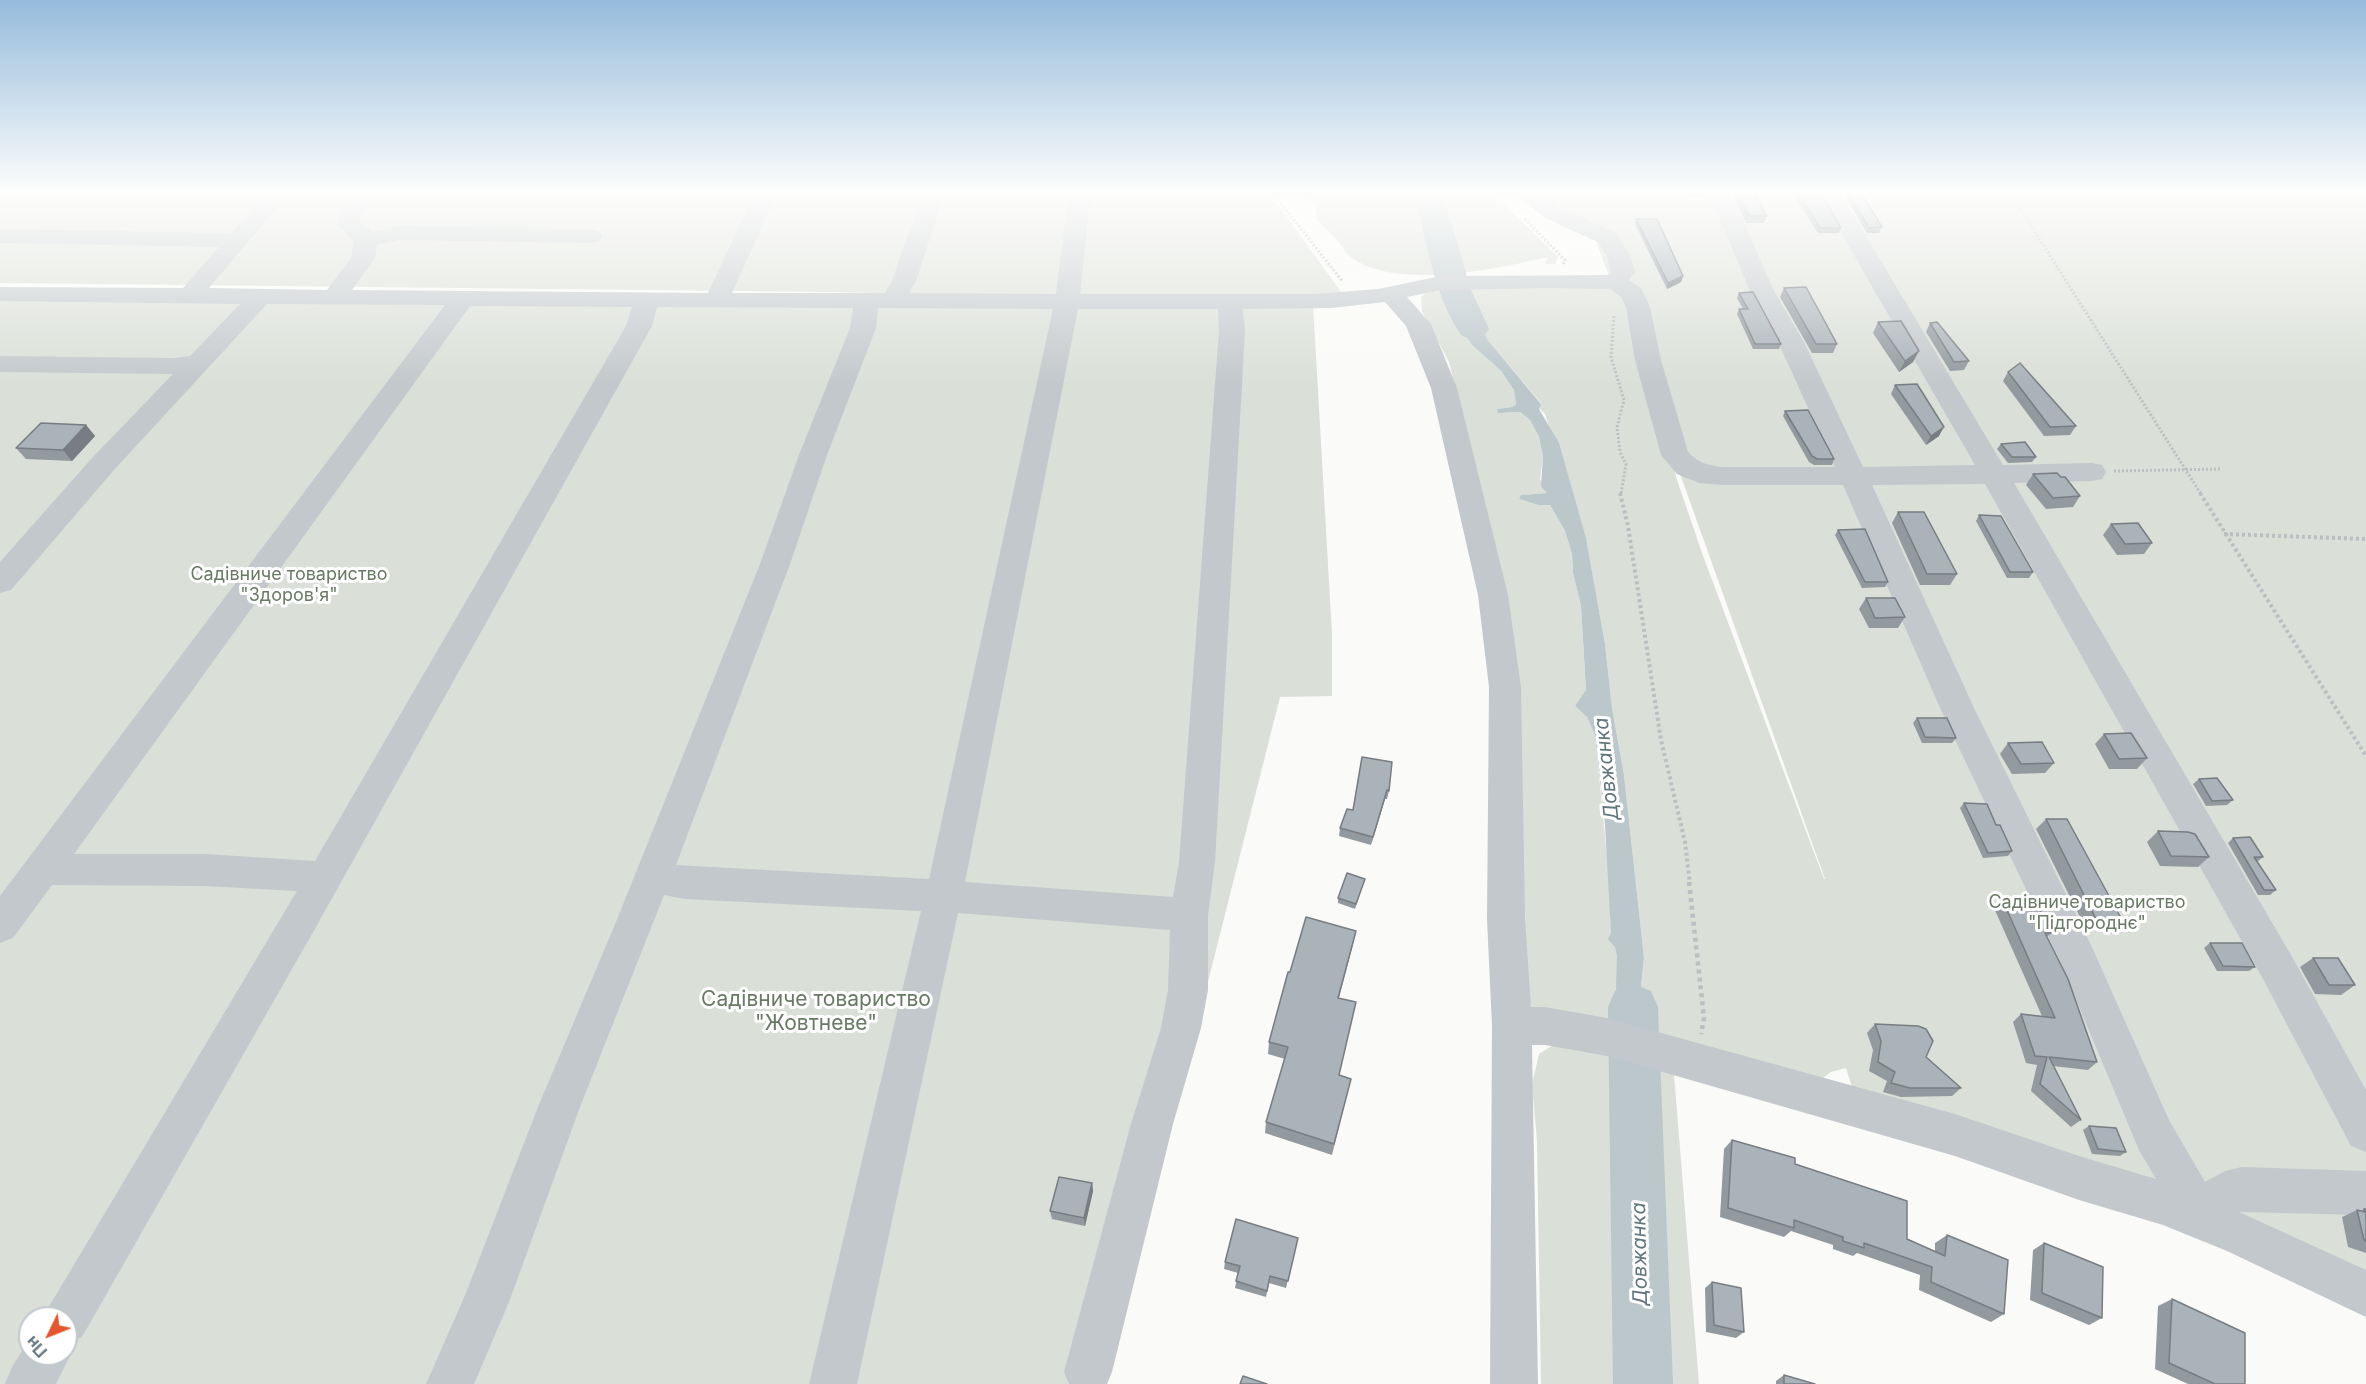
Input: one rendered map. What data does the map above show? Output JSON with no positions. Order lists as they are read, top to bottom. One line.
{"water":["Довжанка"],"parks":["Садівниче товариство \"Здоров'я\"","Садівниче товариство \"Підгороднє\"","Садівниче товариство \"Жовтневе\""],"north":"bottom left"}
